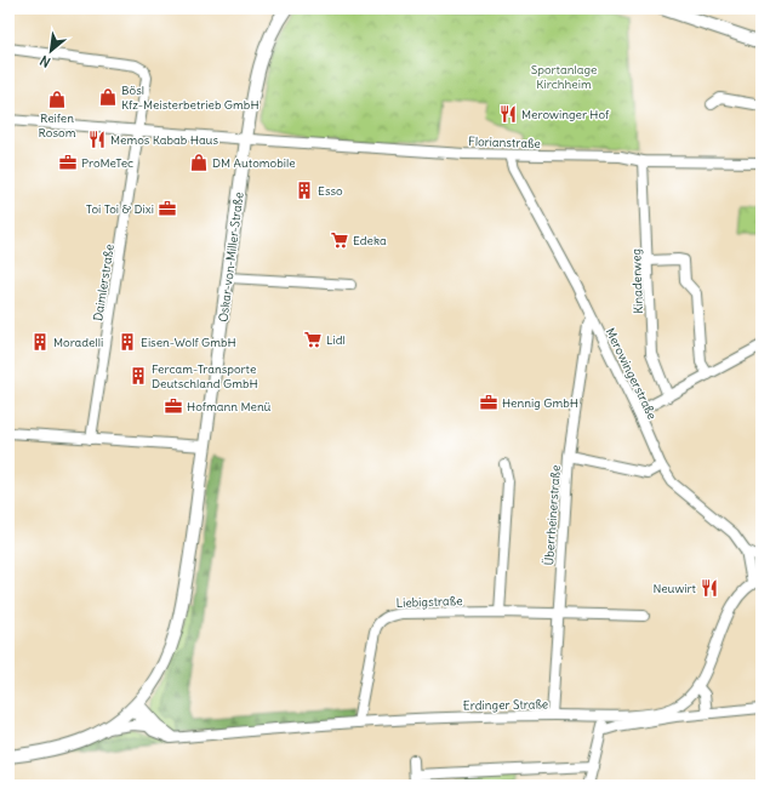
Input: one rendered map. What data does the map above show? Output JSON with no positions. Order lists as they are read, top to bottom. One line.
{"streets":{"main road":["Oskar-von-Miller-Straße"],"street":["Florianstraße","Kinaderweg","Daimlerstraße","Merowingerstraße","Überrheinerstraße","Liebigstraße","Erdinger Straße"]},"crossings":[["Florianstraße","Oskar-von-Miller-Straße"],["Florianstraße","Kinaderweg"],["Florianstraße","Daimlerstraße"],["Florianstraße","Merowingerstraße"],["Oskar-von-Miller-Straße","Erdinger Straße"],["Merowingerstraße","Überrheinerstraße"],["Merowingerstraße","Erdinger Straße"],["Überrheinerstraße","Liebigstraße"],["Überrheinerstraße","Erdinger Straße"],["Liebigstraße","Erdinger Straße"]],"parks":["Sportanlage Kirchheim"],"places":{"shop":["Bösl Kfz-Meisterbetrieb GmbH","Reifen Rosom","DM Automobile"],"restaurant":["Merowinger Hof","Memos Kabab Haus","Neuwirt"],"office":["ProMeTec","Toi Toi & Dixi","Hennig GmbH","Hofmann Menü"],"building":["Esso","Moradelli","Eisen-Wolf GmbH","Fercam-Transporte Deutschland GmbH"],"supermarket":["Edeka","Lidl"]},"north":"bottom left"}
